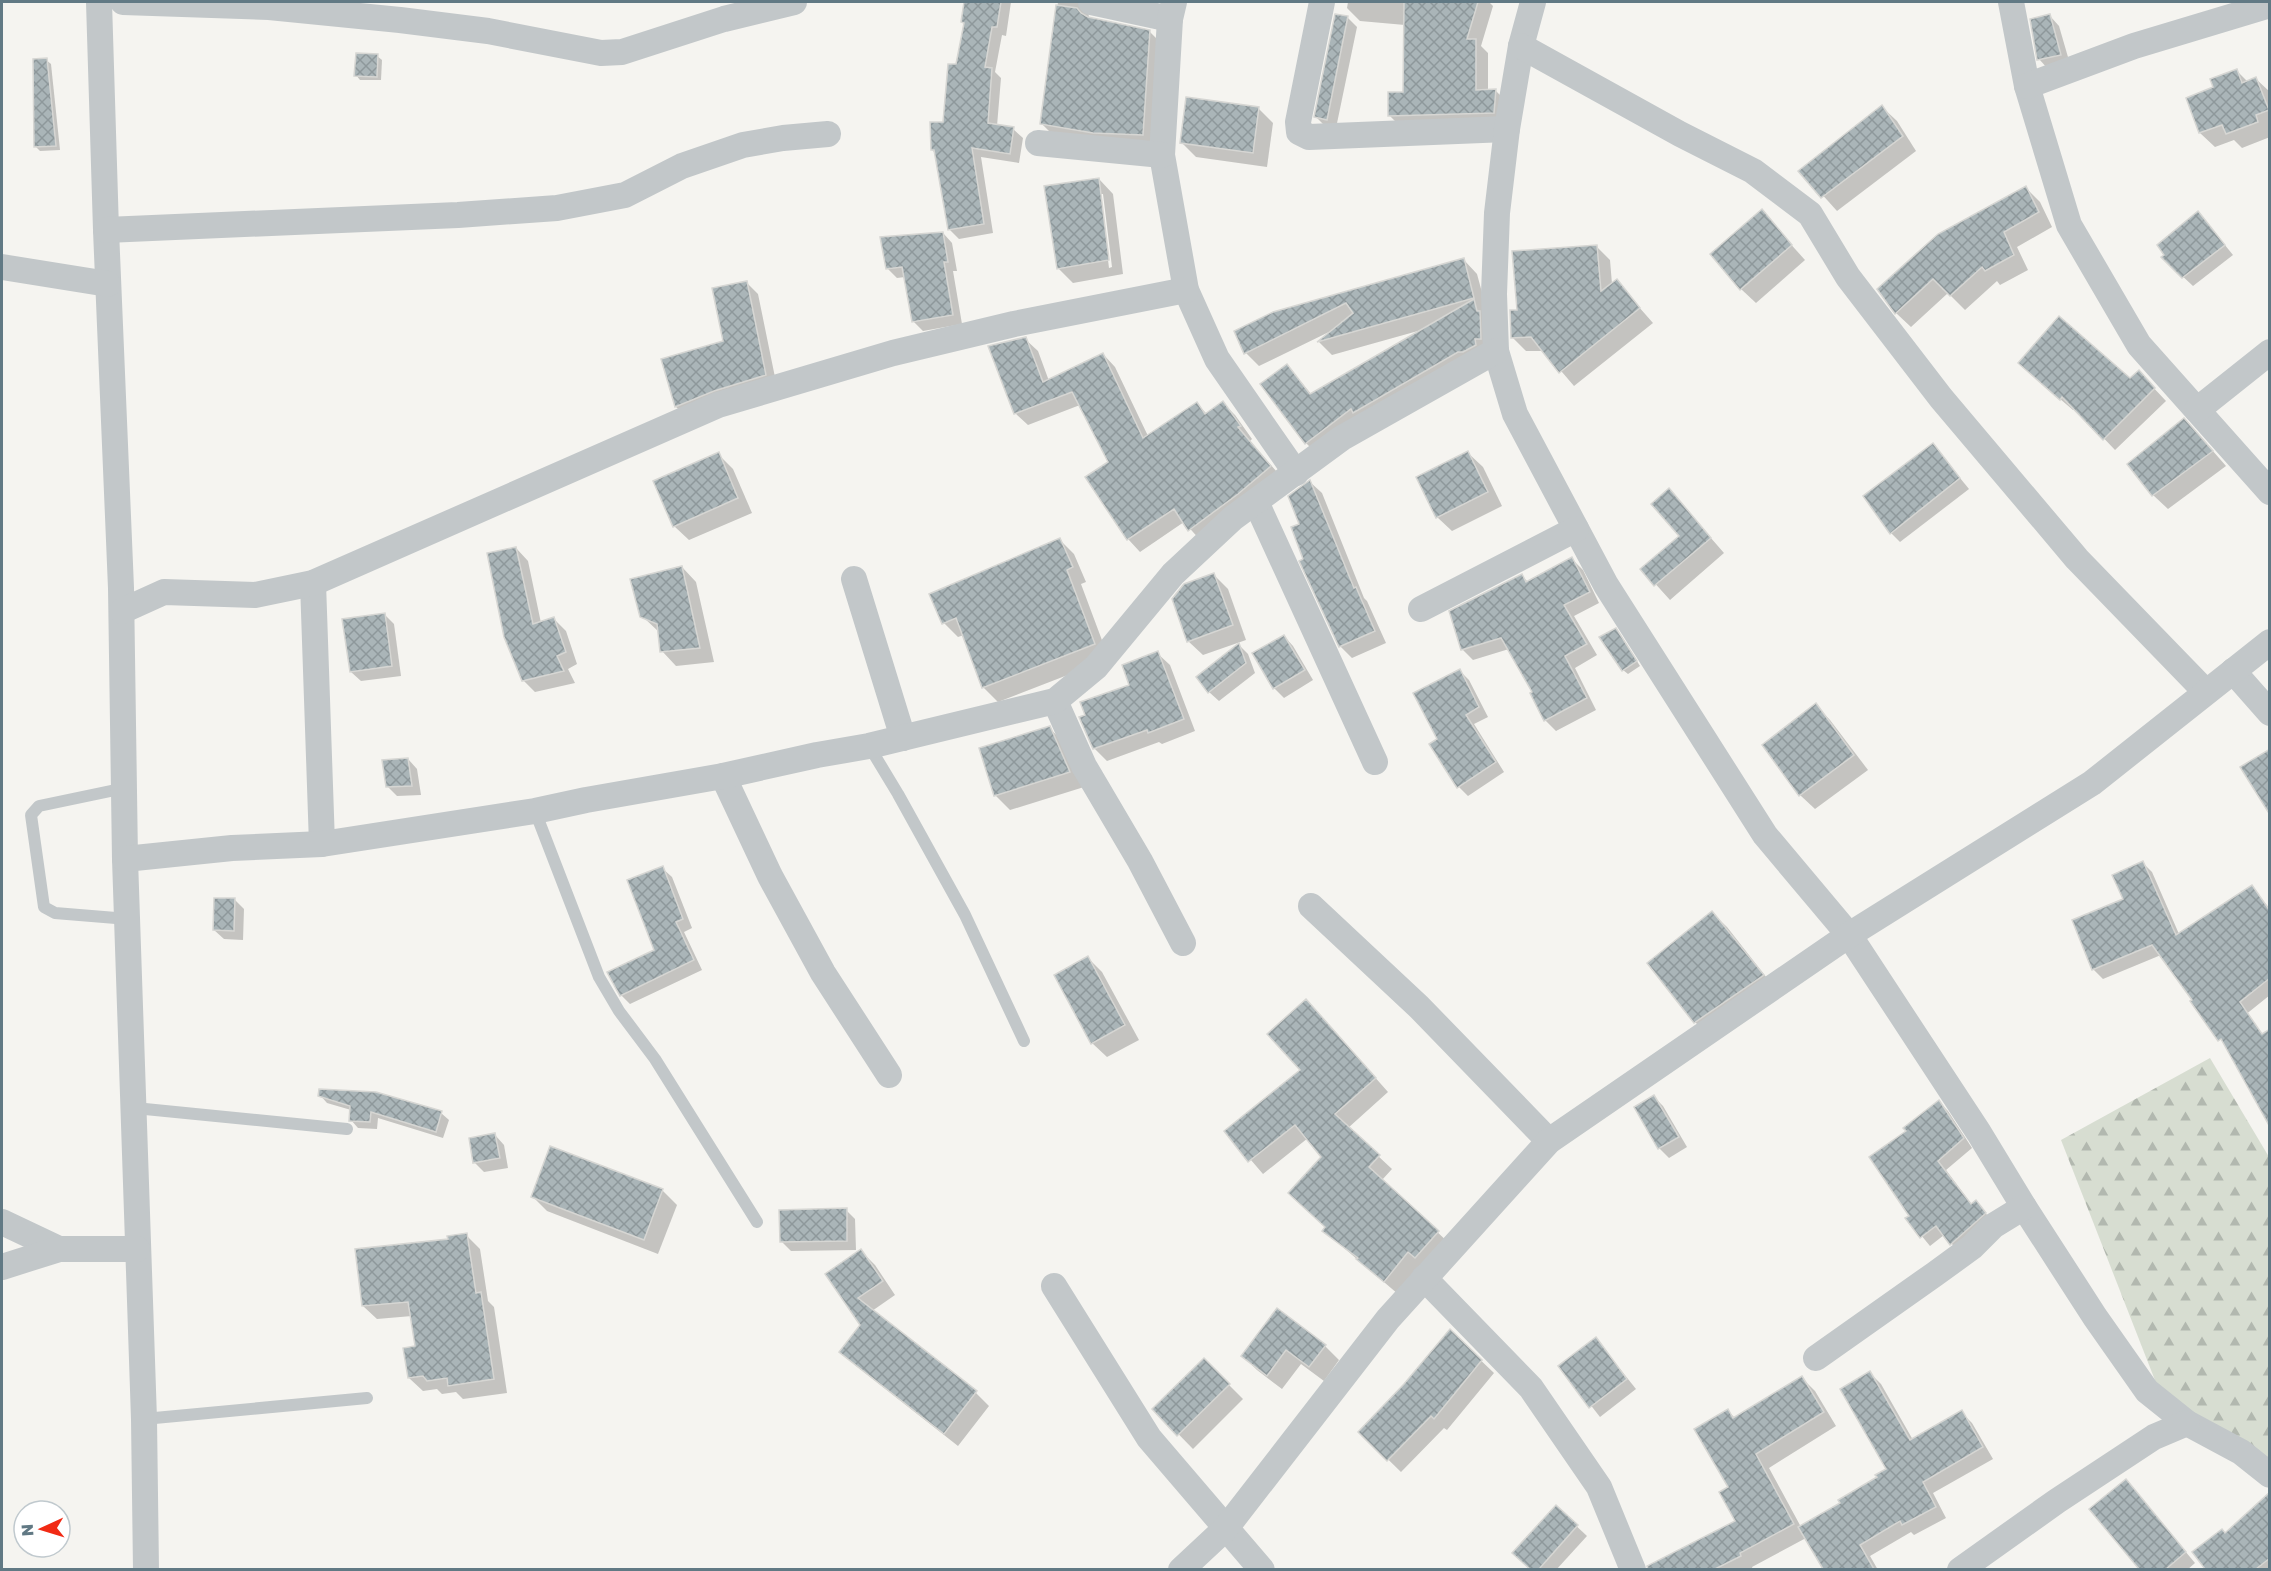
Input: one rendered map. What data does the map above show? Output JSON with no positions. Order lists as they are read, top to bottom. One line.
{"north":"left"}
